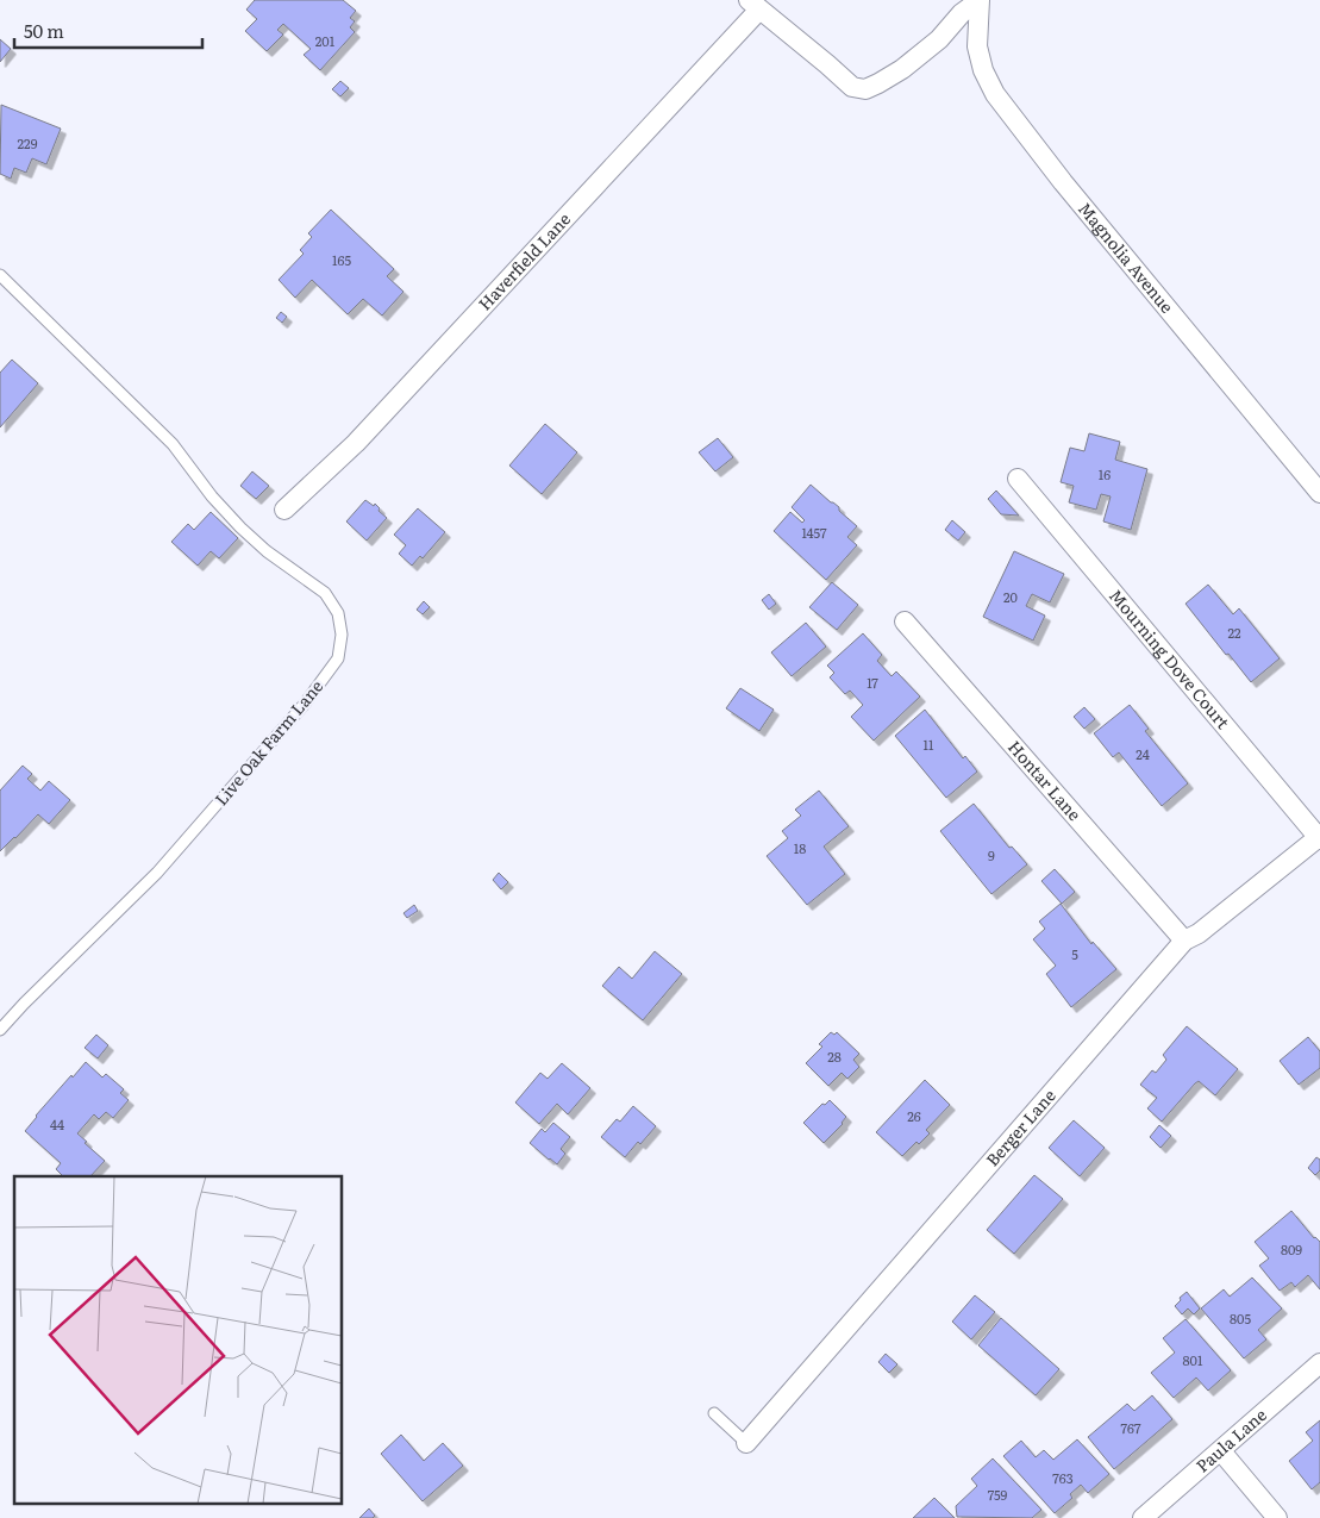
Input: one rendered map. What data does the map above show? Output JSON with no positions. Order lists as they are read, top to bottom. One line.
{"streets":{"street":["Magnolia Avenue","Haverfield Lane","Mourning Dove Court","Hontar Lane","Berger Lane","Paula Lane"],"lane":["Live Oak Farm Lane"]},"crossings":[["Magnolia Avenue","Haverfield Lane"],["Mourning Dove Court","Berger Lane"],["Hontar Lane","Berger Lane"]],"house_numbers":["201","229","165","16","1457","20","22","17","11","24","18","9","5","28","26","44","809","805","801","767","763","759"],"scale_bar":"50 m"}
